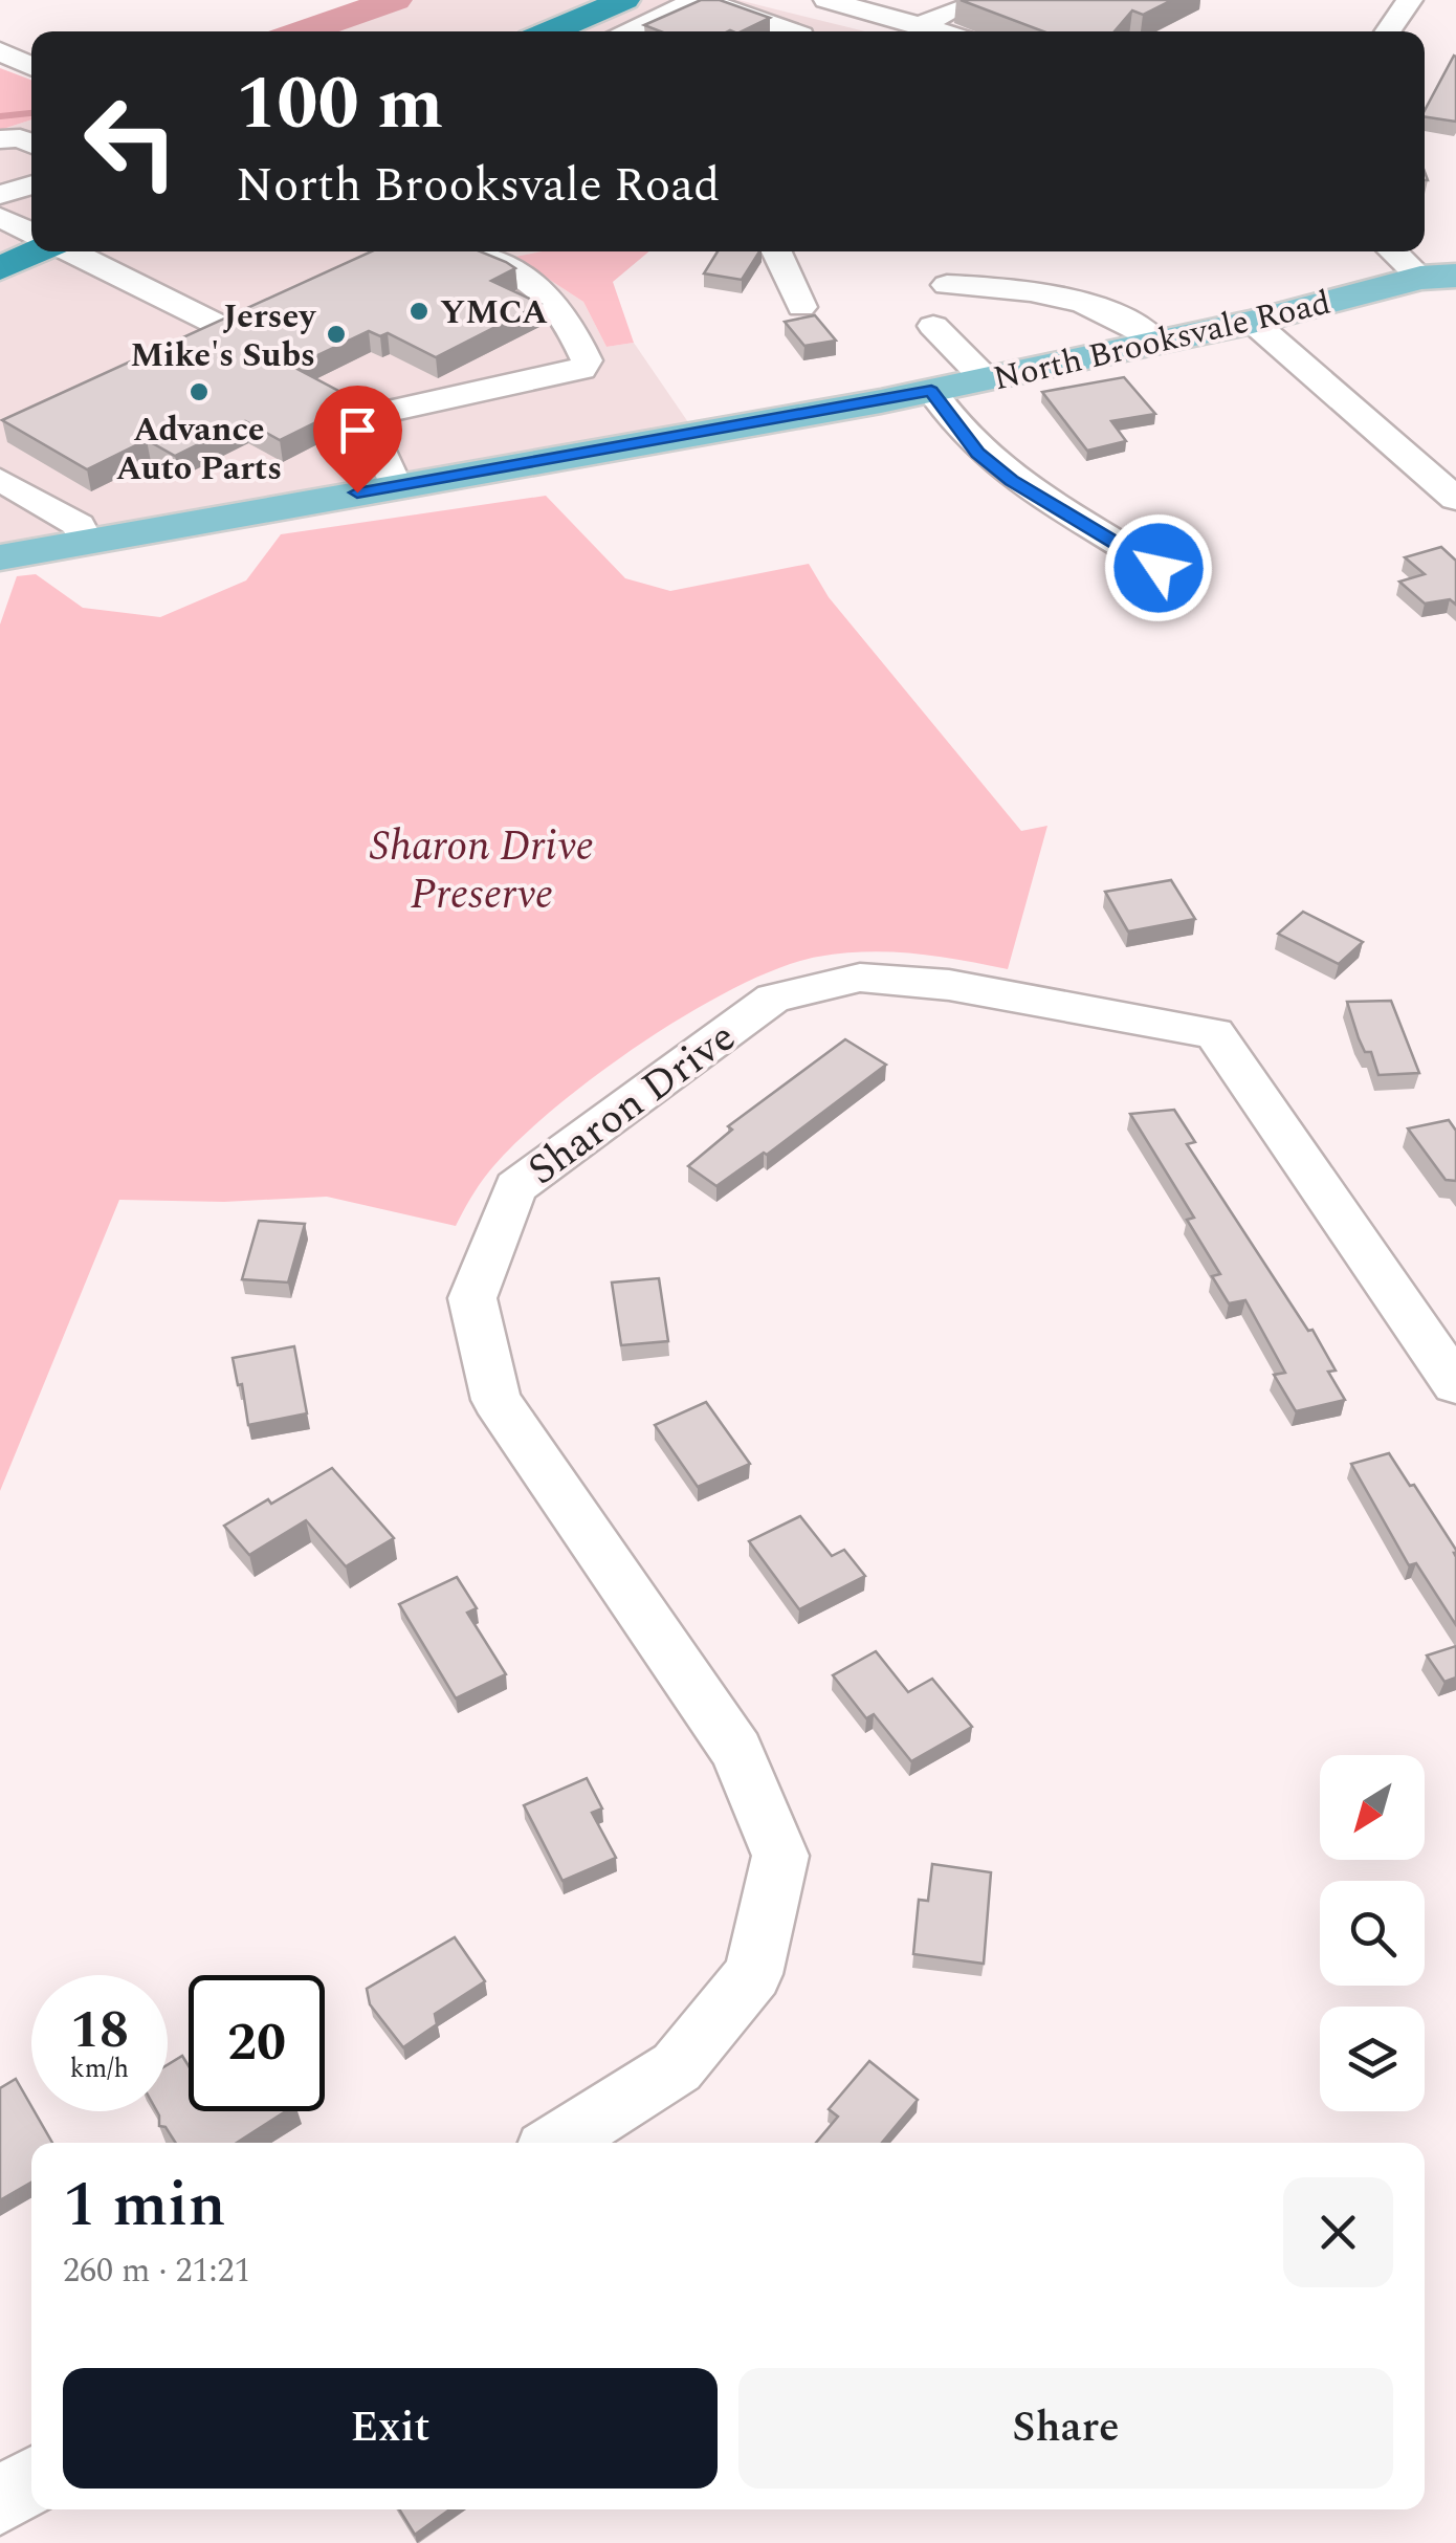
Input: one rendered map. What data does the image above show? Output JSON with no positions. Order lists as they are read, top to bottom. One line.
{"streets":{"main road":["North Brooksvale Road"],"street":["Sharon Drive"]},"parks":["Sharon Drive Preserve"],"places":["YMCA","Jersey Mike's Subs","Advance Auto Parts"],"north":"bottom left","page":{"turn":["100 m","North Brooksvale Road"],"speed":"18 km/h","limit":"20","heading":["1 min","260 m · 21:21"],"buttons":["Exit","Share"]}}
